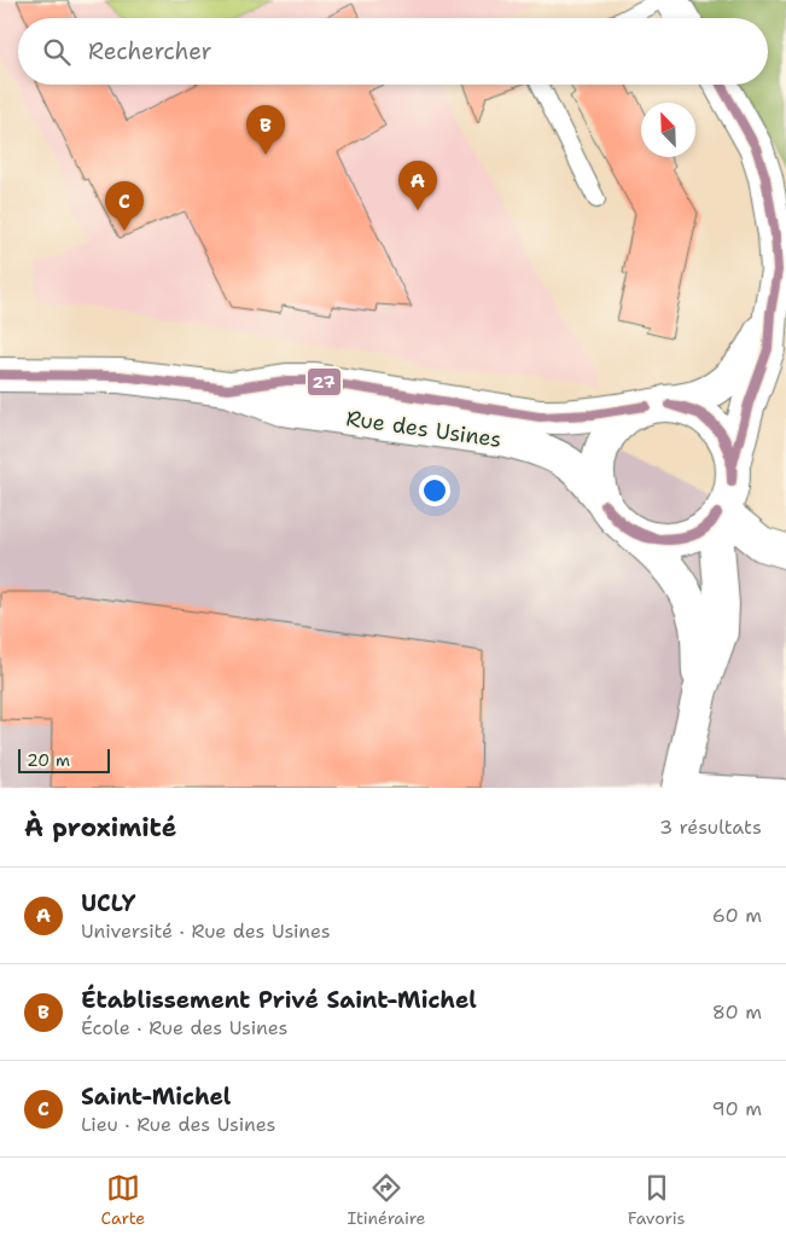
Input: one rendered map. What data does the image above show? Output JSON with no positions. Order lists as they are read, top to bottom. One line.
{"streets":{"street":["Rue des Usines"]},"lines":["transit line 27"],"scale_bar":"20 m","north":"top left","page":{"search":"Rechercher","pins":["B","A","C"],"scale":"20 m","heading":["À proximité","3 résultats"],"list":[{"mark":"A","name":"UCLY","note":"Université · Rue des Usines","value":"60 m"},{"mark":"B","name":"Établissement Privé Saint-Michel","note":"École · Rue des Usines","value":"80 m"},{"mark":"C","name":"Saint-Michel","note":"Lieu · Rue des Usines","value":"90 m"}],"nav":["Carte","Itinéraire","Favoris"]}}
